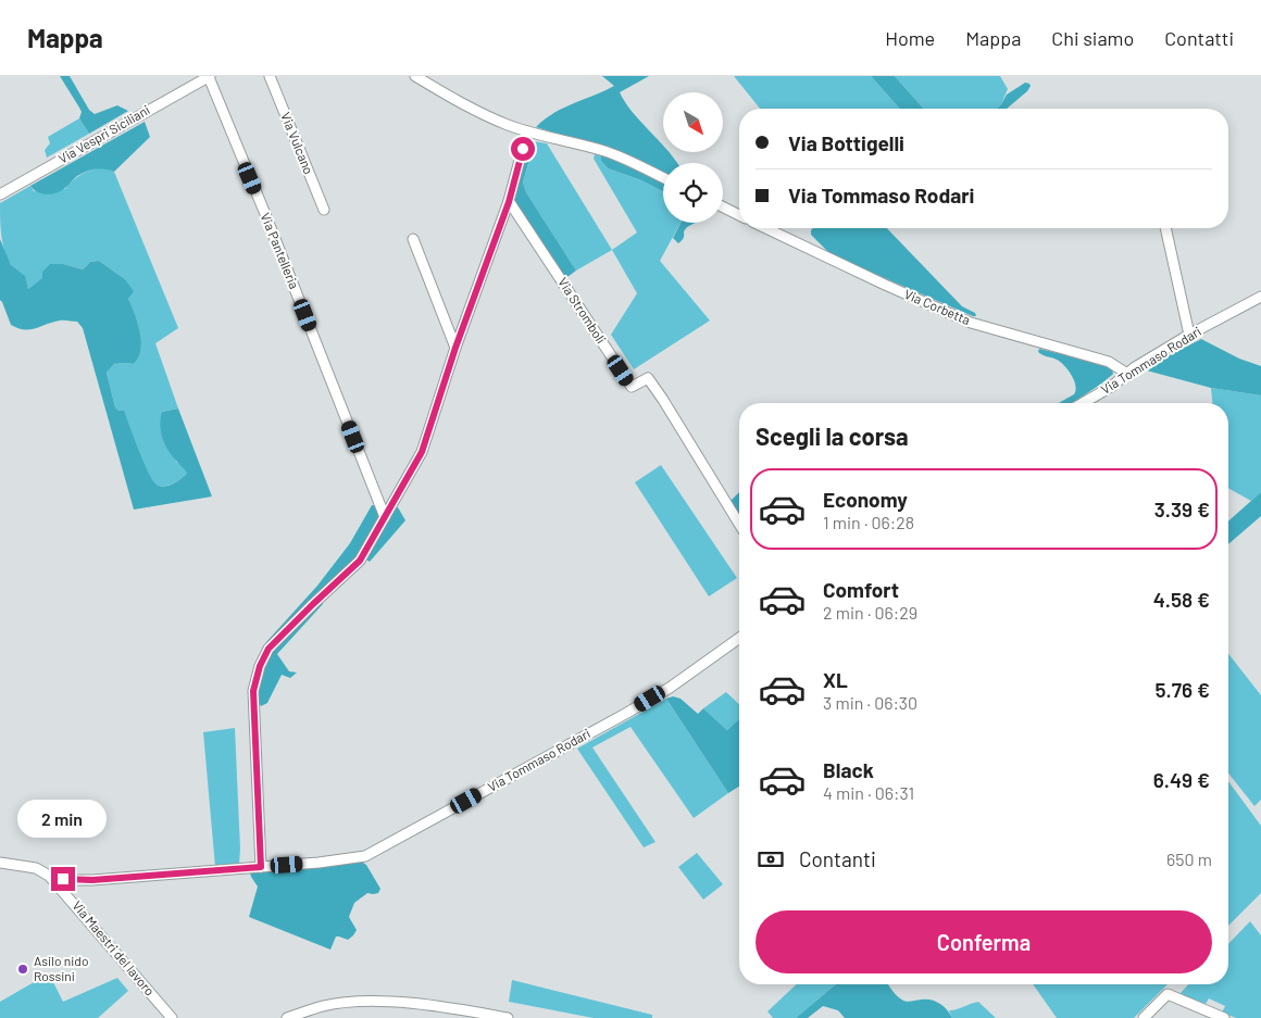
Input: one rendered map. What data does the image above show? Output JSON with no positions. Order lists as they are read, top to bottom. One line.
{"streets":{"street":["Via Vespri Siciliani","Via Vulcano","Via Pantelleria","Via Corbetta","Via Stromboli","Via Tommaso Rodari","Via Maestri del lavoro"]},"crossings":[["Via Vespri Siciliani","Via Pantelleria"],["Via Corbetta","Via Tommaso Rodari"],["Via Tommaso Rodari","Via Maestri del lavoro"]],"places":["Asilo nido Rossini"],"north":"bottom right","page":{"header":"Mappa","nav":["Home","Mappa","Chi siamo","Contatti"],"banner":["Via Bottigelli","Via Tommaso Rodari"],"heading":"Scegli la corsa","list":[{"name":"Economy","note":"1 min · 06:28","value":"3.39 €"},{"name":"Comfort","note":"2 min · 06:29","value":"4.58 €"},{"name":"XL","note":"3 min · 06:30","value":"5.76 €"},{"name":"Black","note":"4 min · 06:31","value":"6.49 €"}],"bubble":"2 min","pay":["Contanti","650 m"],"buttons":"Conferma"}}
